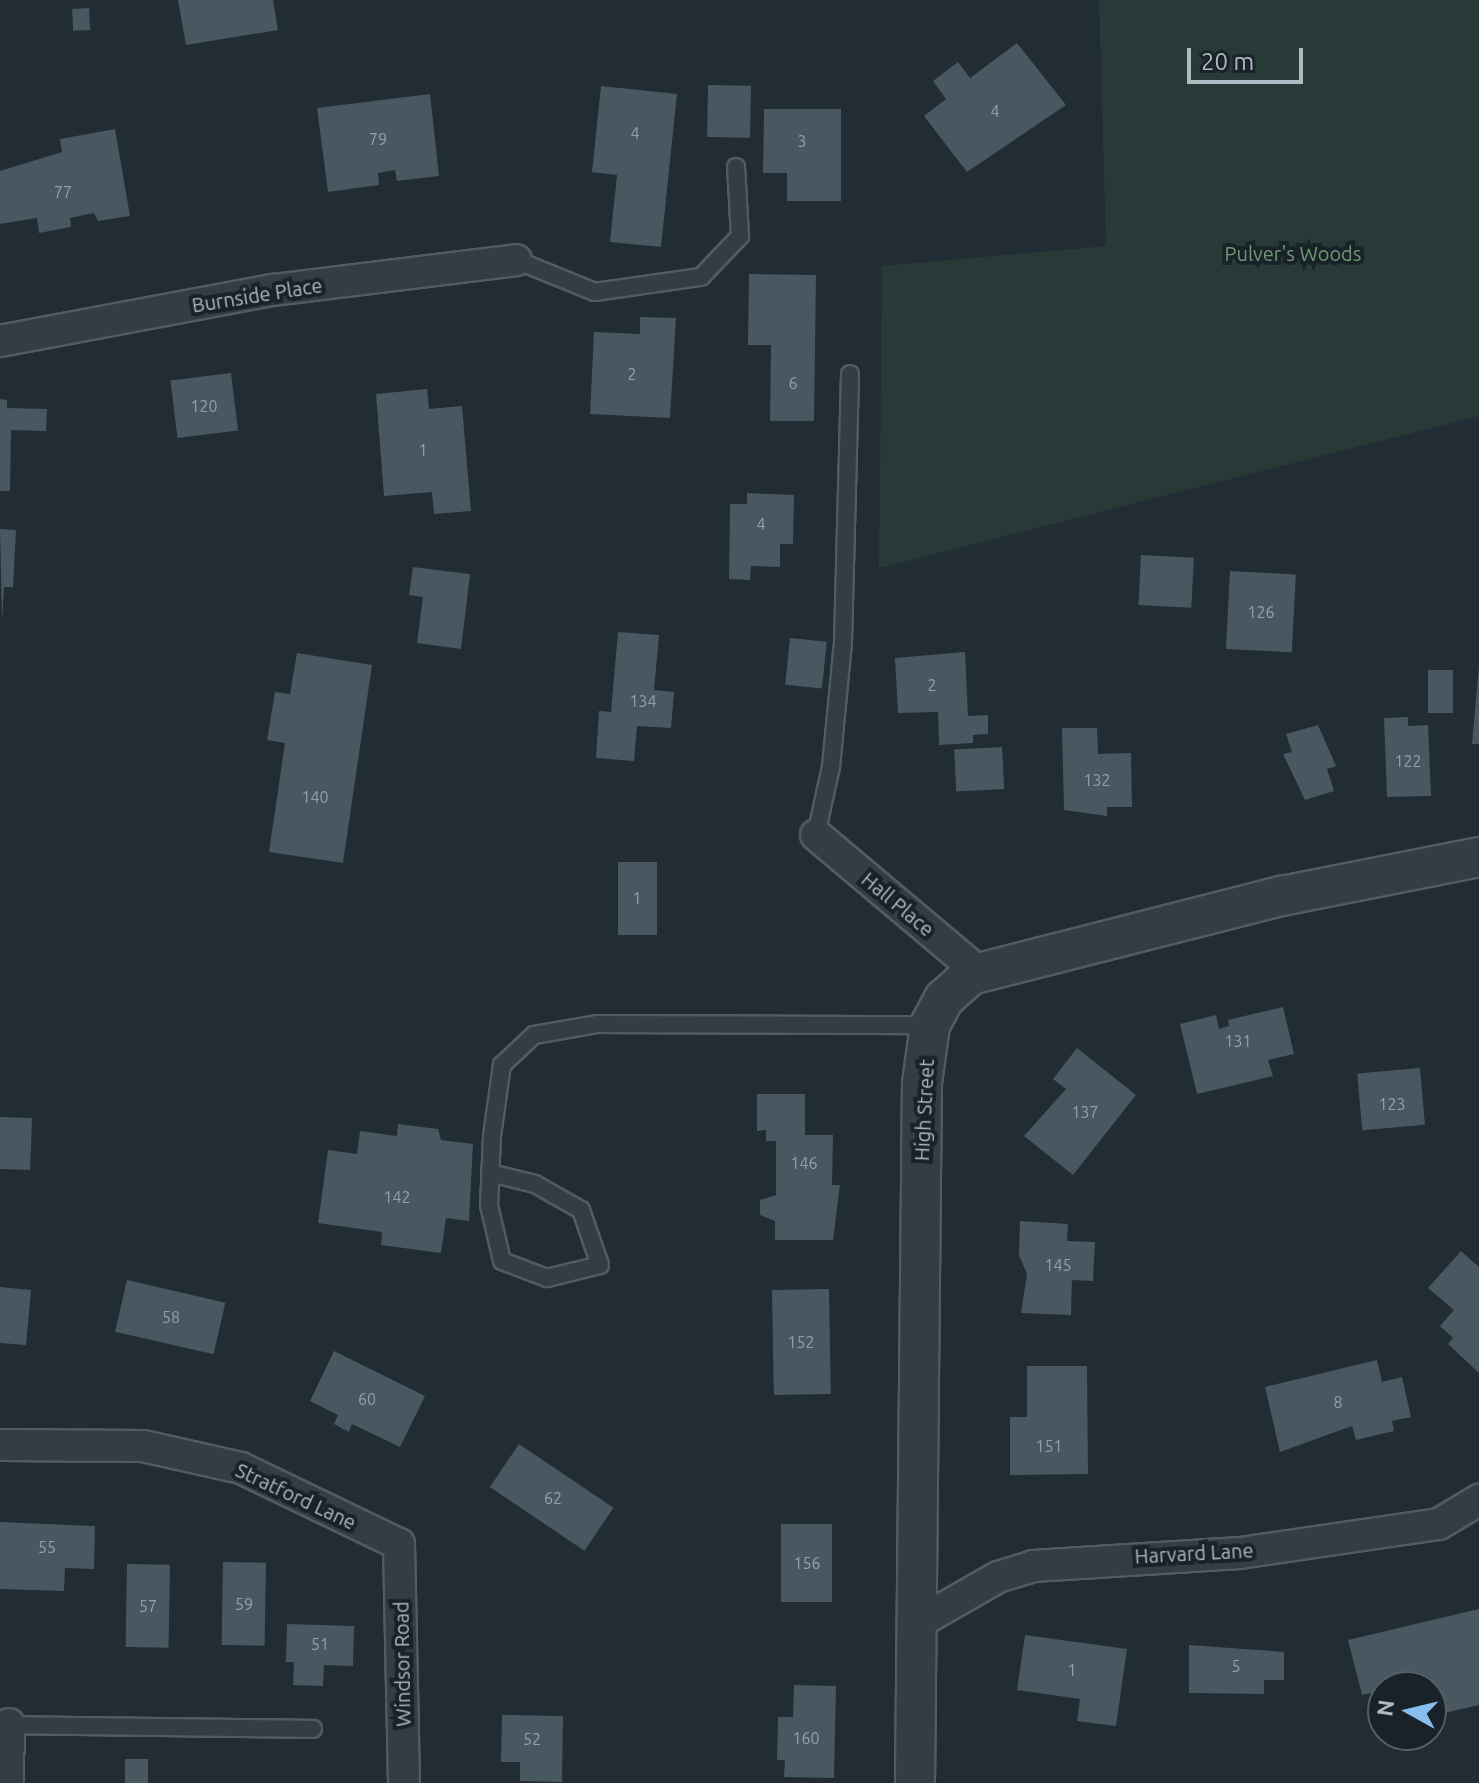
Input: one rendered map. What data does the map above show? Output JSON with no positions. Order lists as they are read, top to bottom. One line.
{"streets":{"street":["Burnside Place","Hall Place","High Street","Stratford Lane","Harvard Lane","Windsor Road"]},"crossings":[["Hall Place","High Street"],["High Street","Harvard Lane"],["Stratford Lane","Windsor Road"]],"parks":["Pulver's Woods"],"house_numbers":["4","4","79","3","77","2","6","120","1","4","126","2","134","122","132","140","1","131","123","137","146","142","145","58","152","60","8","151","62","55","156","59","57","51","5","1","160","52"],"scale_bar":"20 m","north":"left"}
